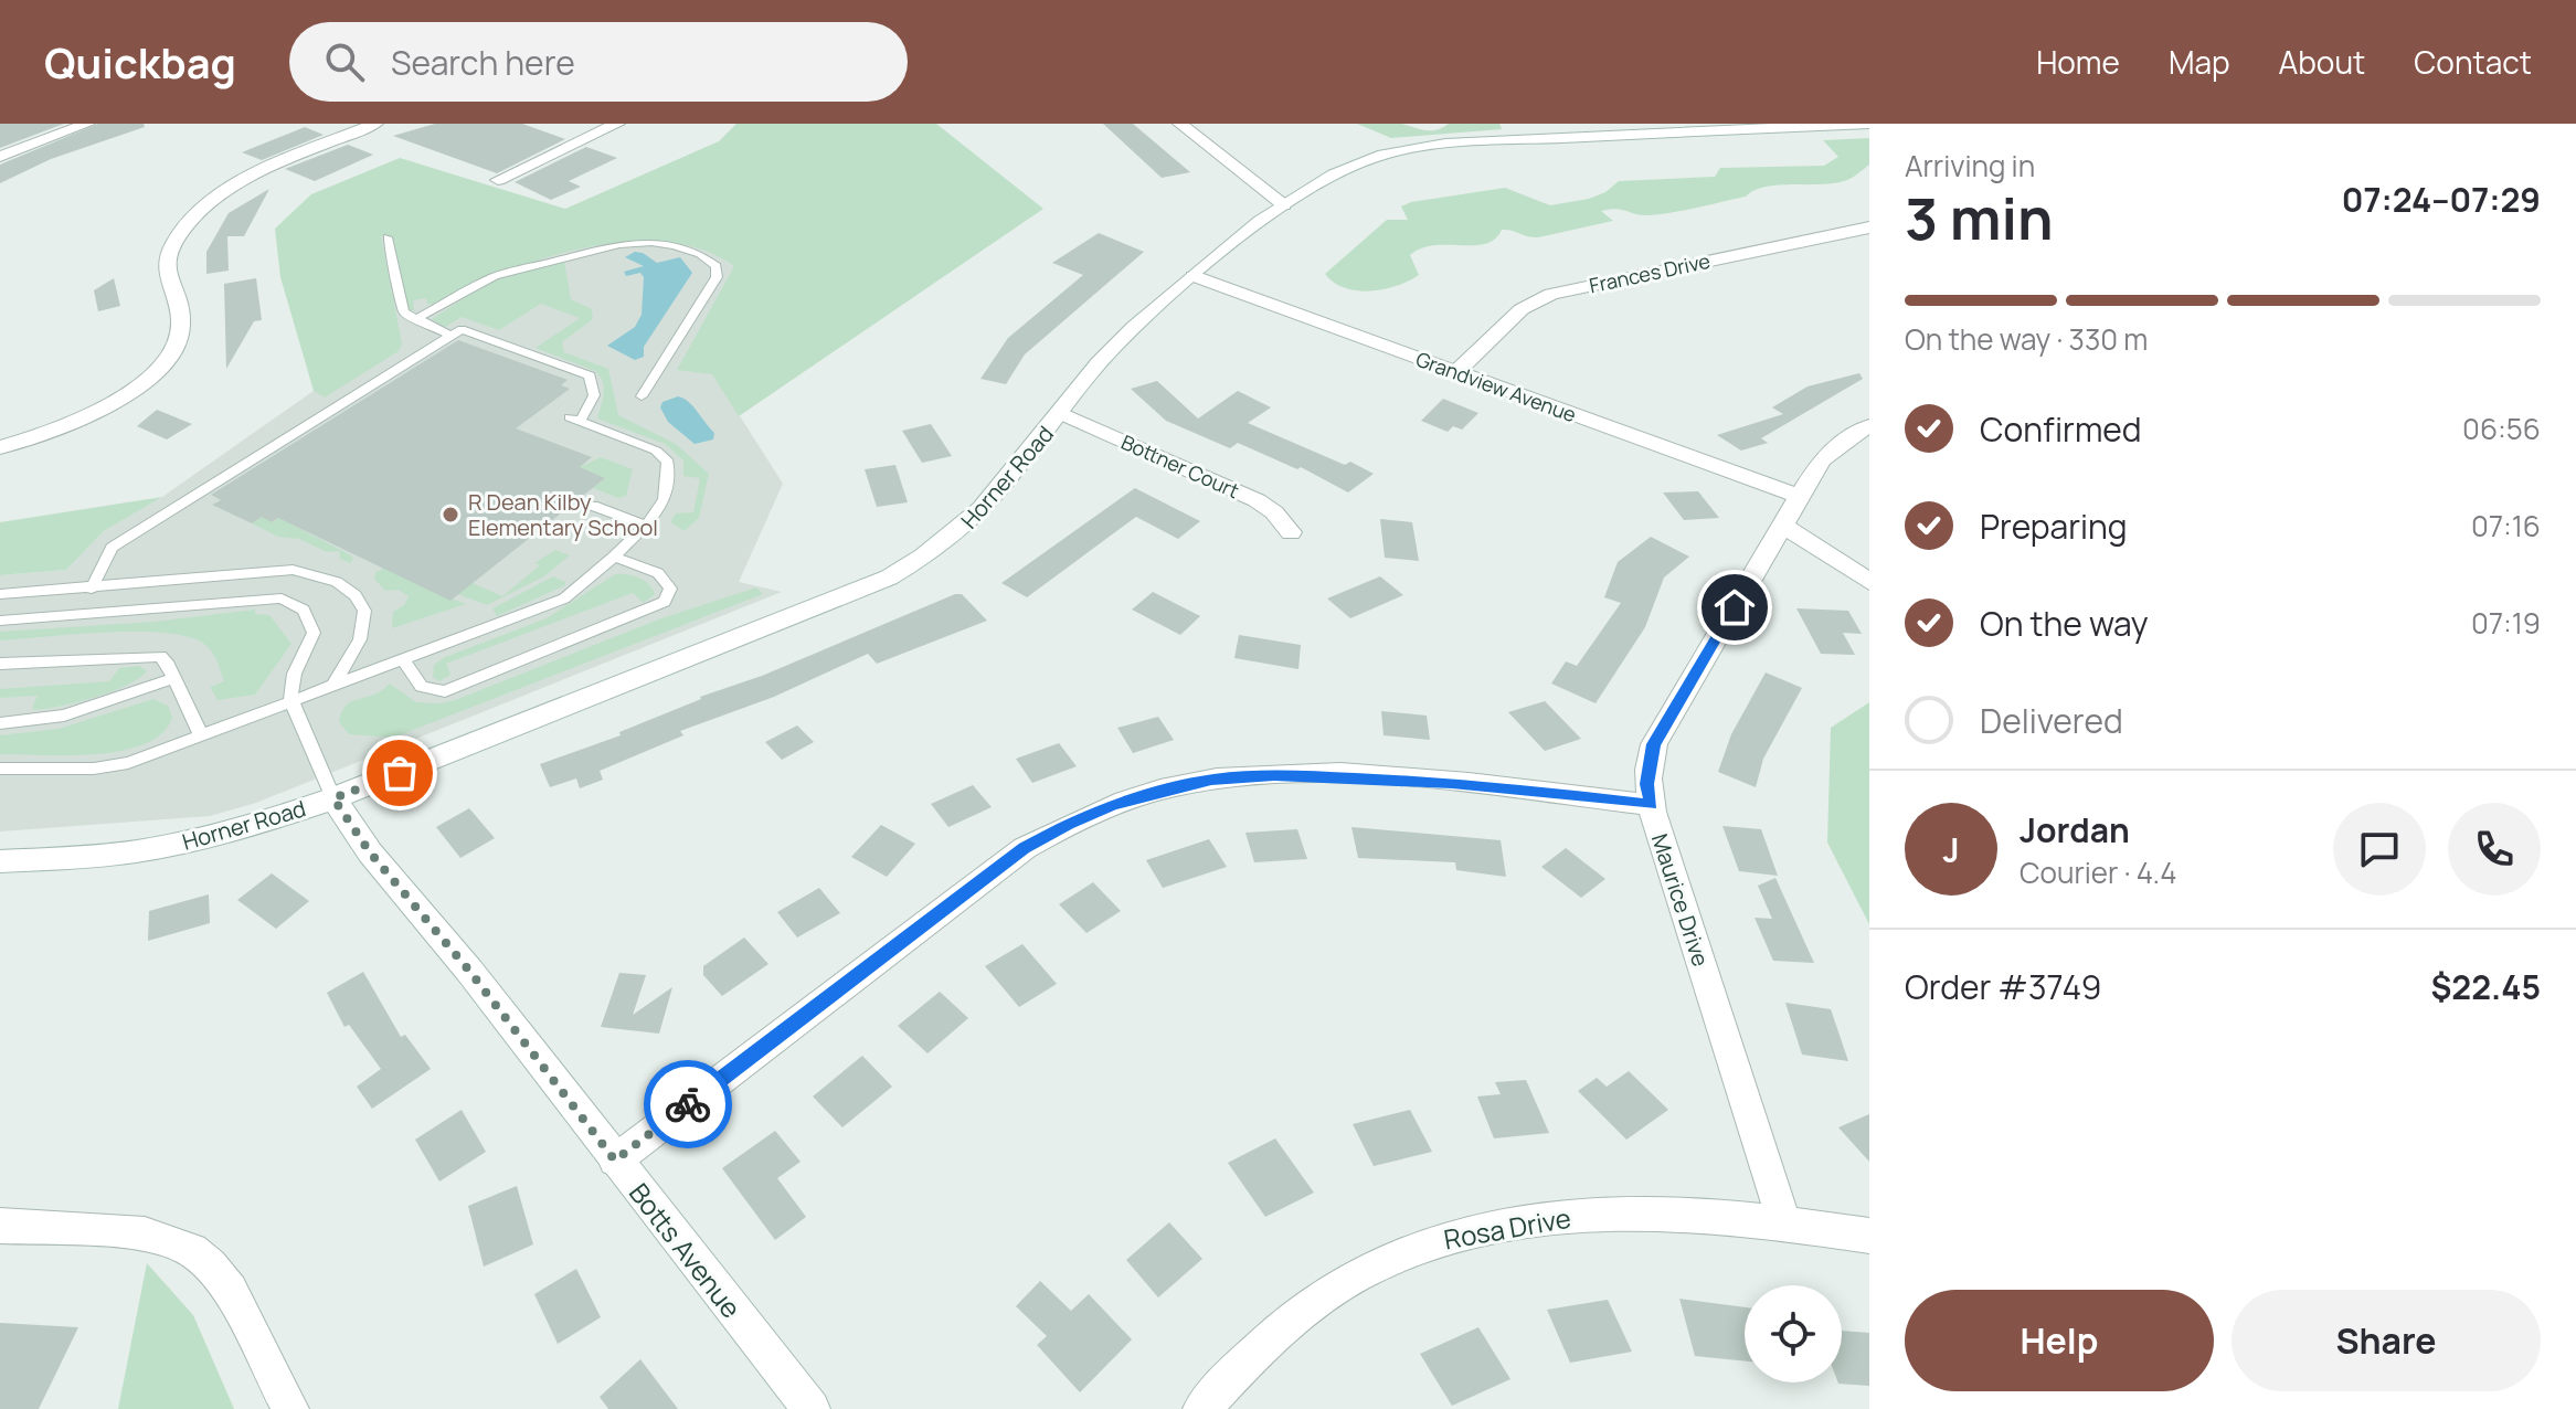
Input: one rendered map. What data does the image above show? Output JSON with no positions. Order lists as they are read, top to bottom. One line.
{"streets":{"street":["Frances Drive","Grandview Avenue","Bottner Court","Horner Road","Maurice Drive","Rosa Drive","Botts Avenue"]},"crossings":[["Frances Drive","Grandview Avenue"],["Grandview Avenue","Horner Road"],["Grandview Avenue","Maurice Drive"],["Bottner Court","Horner Road"],["Horner Road","Botts Avenue"],["Maurice Drive","Rosa Drive"]],"places":["R Dean Kilby Elementary School"],"page":{"header":"Quickbag","search":"Search here","nav":["Home","Map","About","Contact"],"heading":["3 min","Arriving in","07:24–07:29"],"panel":["Jordan","Courier · 4.4","Order #3749","$22.45"],"bar":"On the way · 330 m","list":[["Confirmed","06:56"],["Preparing","07:16"],["On the way","07:19"],"Delivered"],"round":"J","buttons":["Help","Share"]}}
